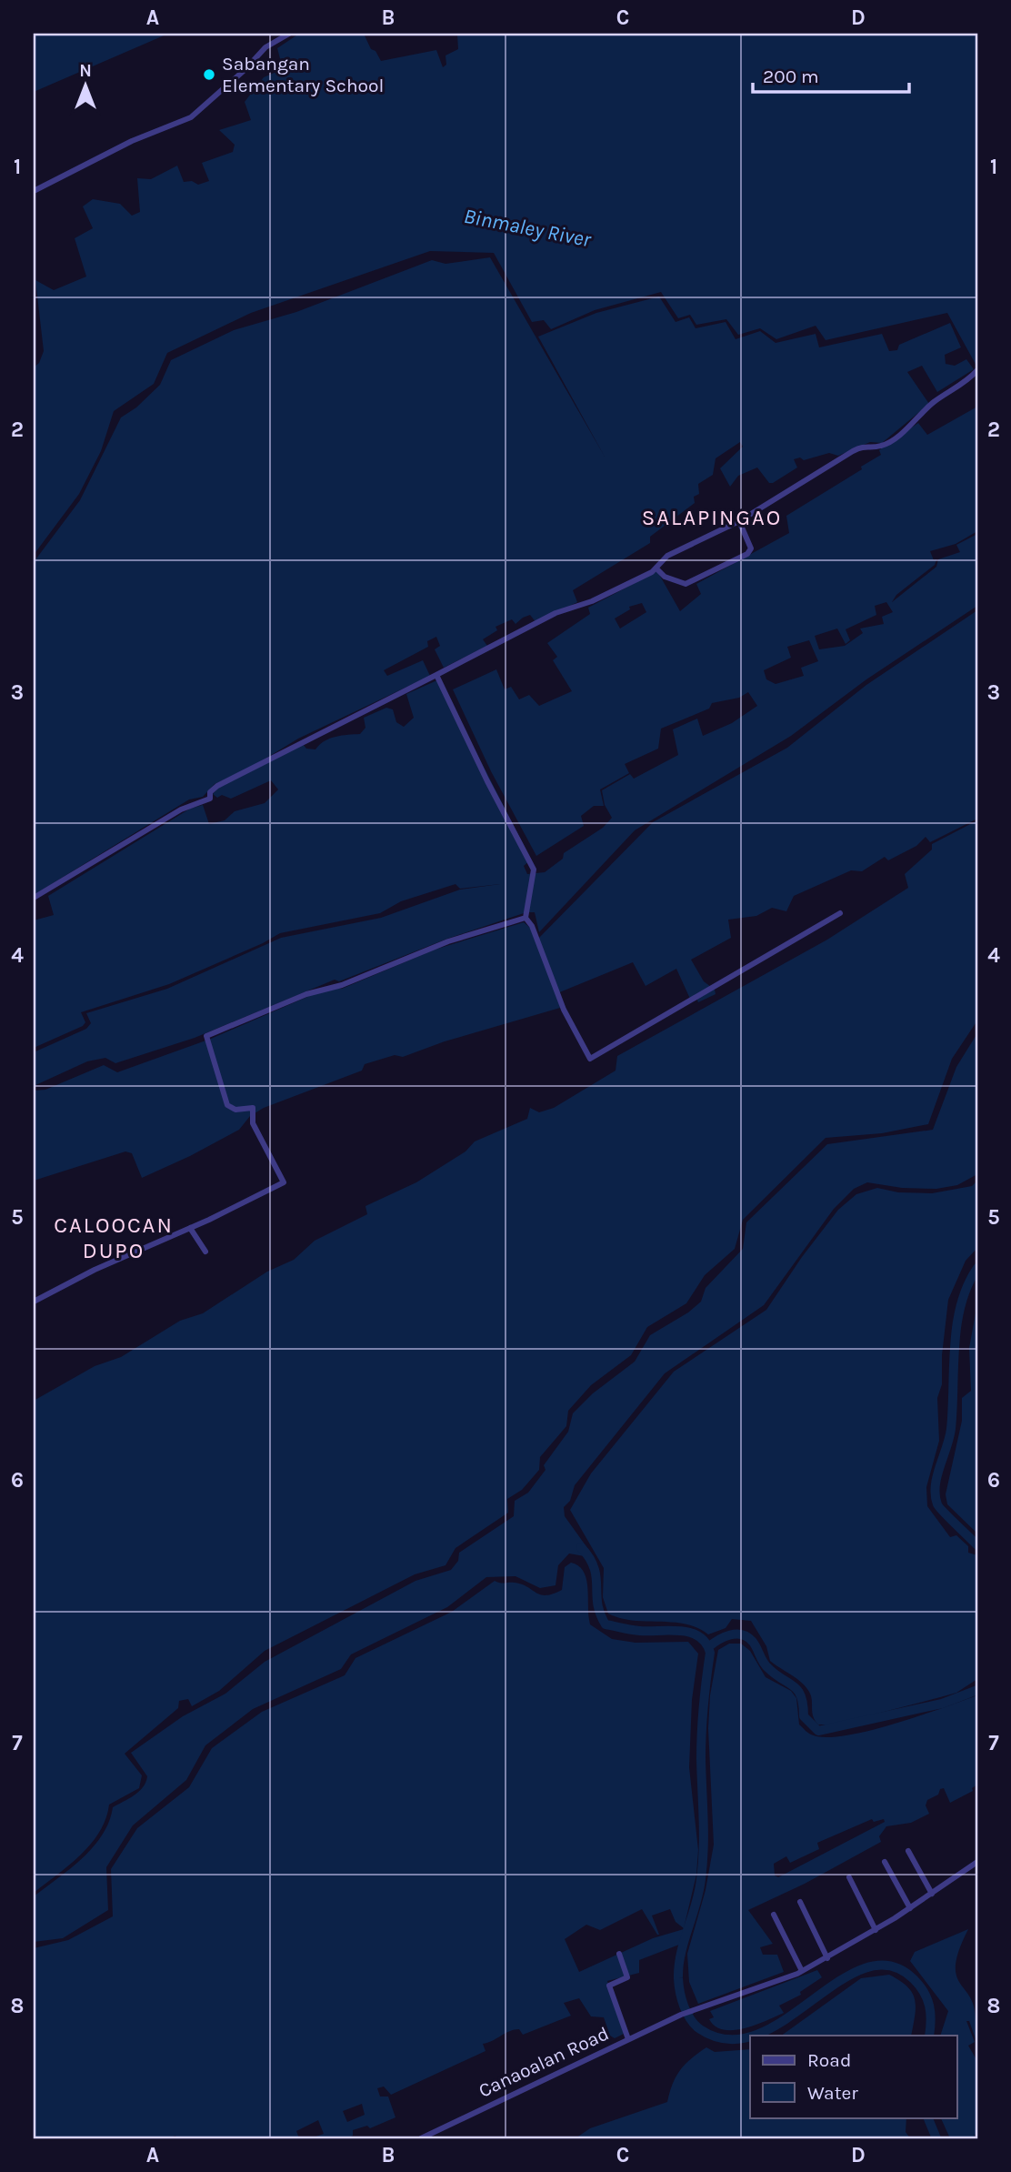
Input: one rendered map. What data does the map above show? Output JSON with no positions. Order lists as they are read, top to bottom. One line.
{"streets":{"street":["Canaoalan Road"]},"districts":["SALAPINGAO","CALOOCAN DUPO"],"water":["Binmaley River"],"places":["Sabangan Elementary School"],"legend":["Road","Water"],"scale_bar":"200 m","north":"top","grid":{"columns":["A","B","C","D"],"rows":["1","2","3","4","5","6","7","8"]}}
